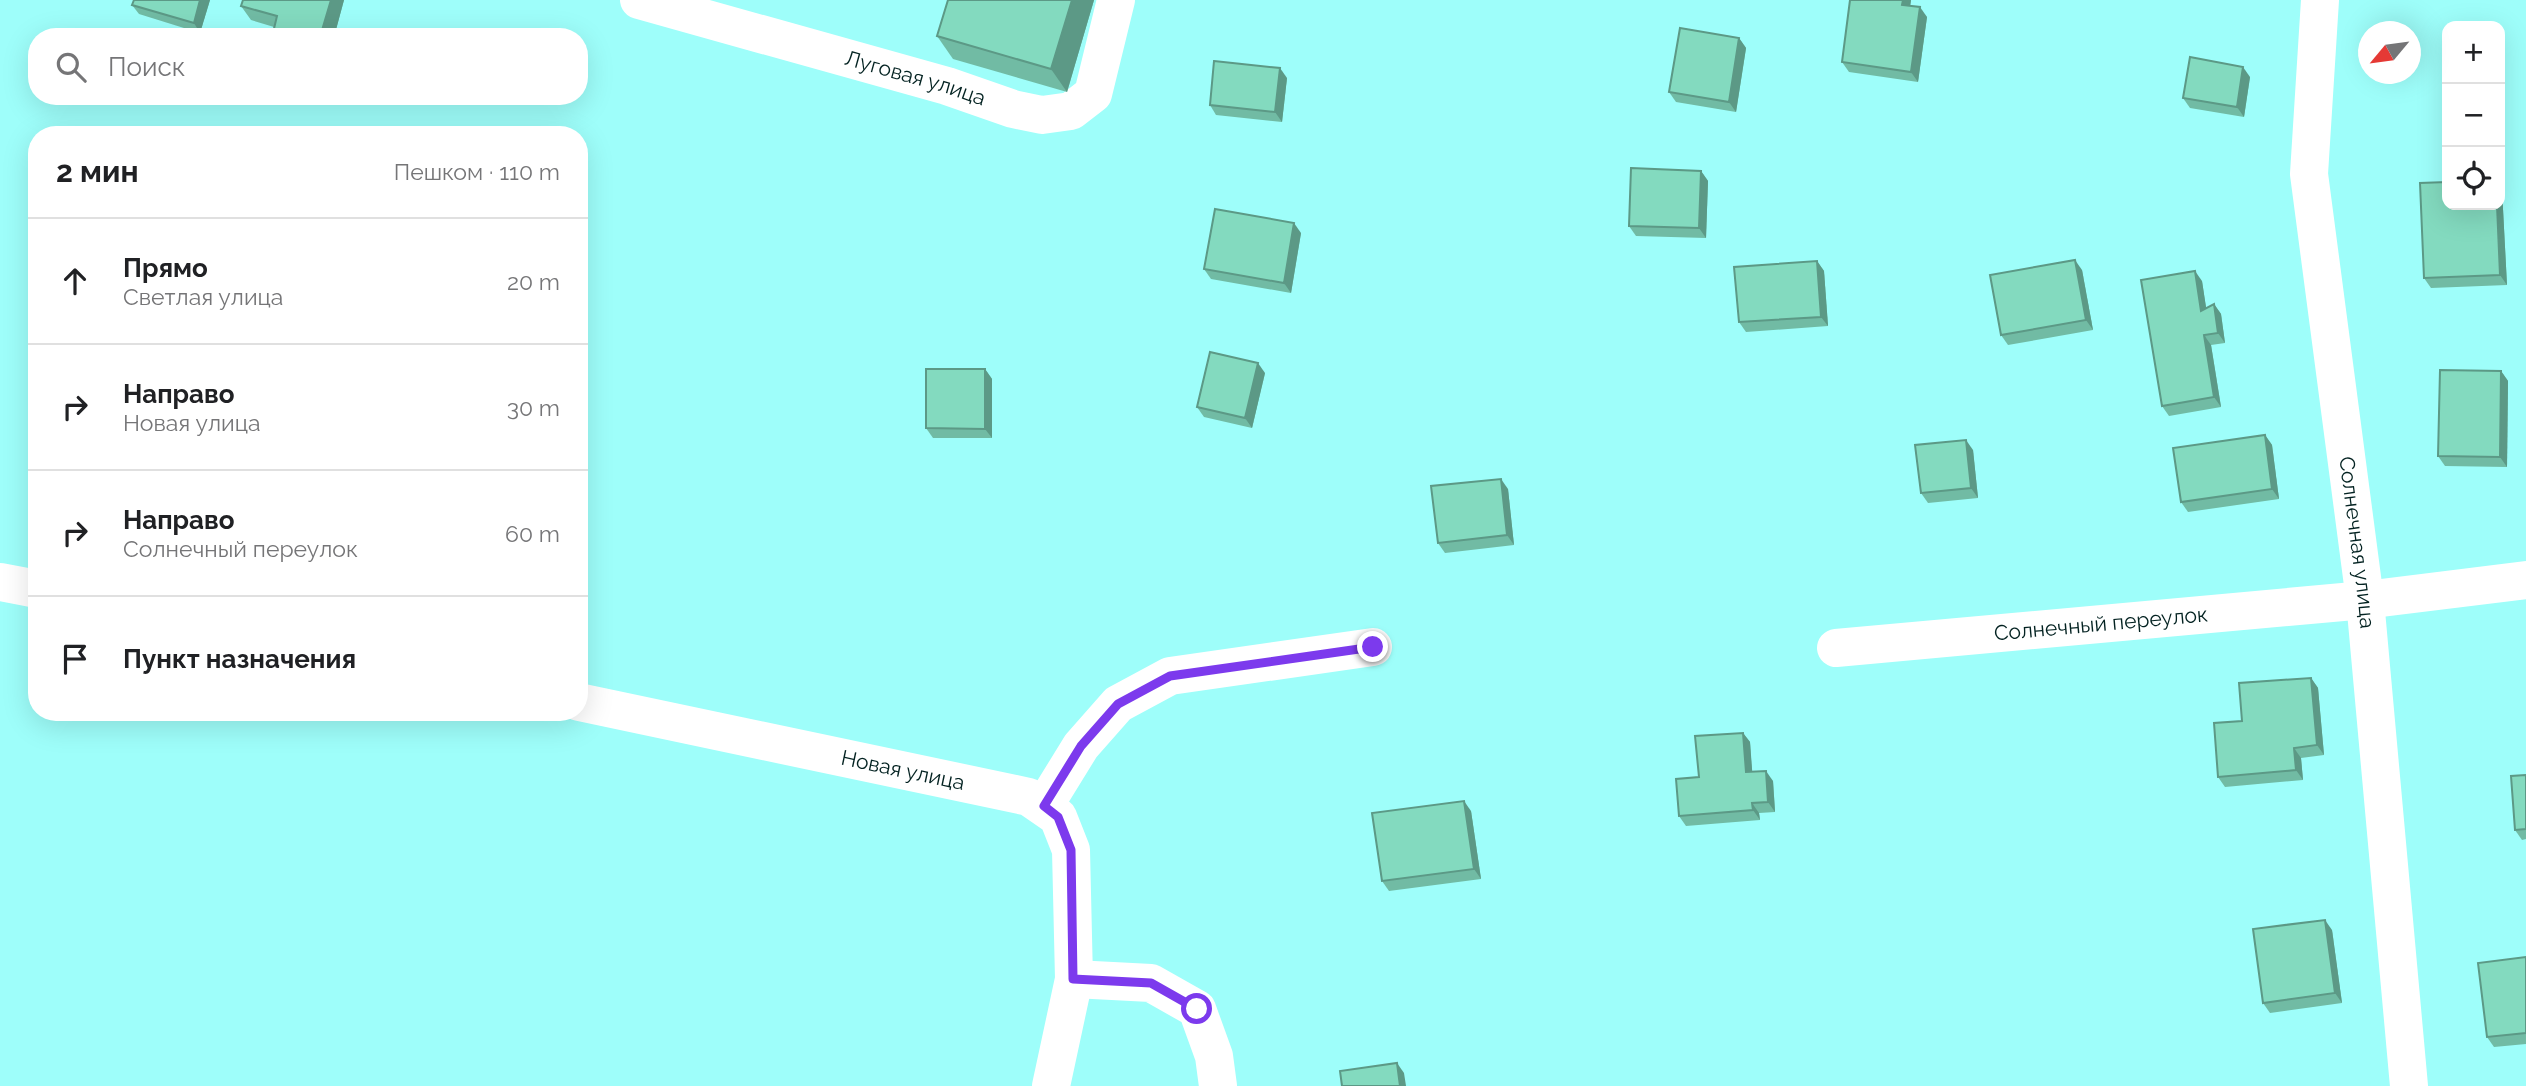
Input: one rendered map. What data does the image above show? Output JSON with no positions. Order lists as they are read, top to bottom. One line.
{"streets":{"street":["Луговая улица","Солнечная улица","Солнечный переулок","Новая улица"]},"crossings":[["Солнечная улица","Солнечный переулок"]],"north":"bottom left","page":{"map_buttons":["+","−"],"search":"Поиск","heading":["2 мин","Пешком · 110 m"],"list":[["Прямо","Светлая улица","20 m"],["Направо","Новая улица","30 m"],["Направо","Солнечный переулок","60 m"],"Пункт назначения"]}}
